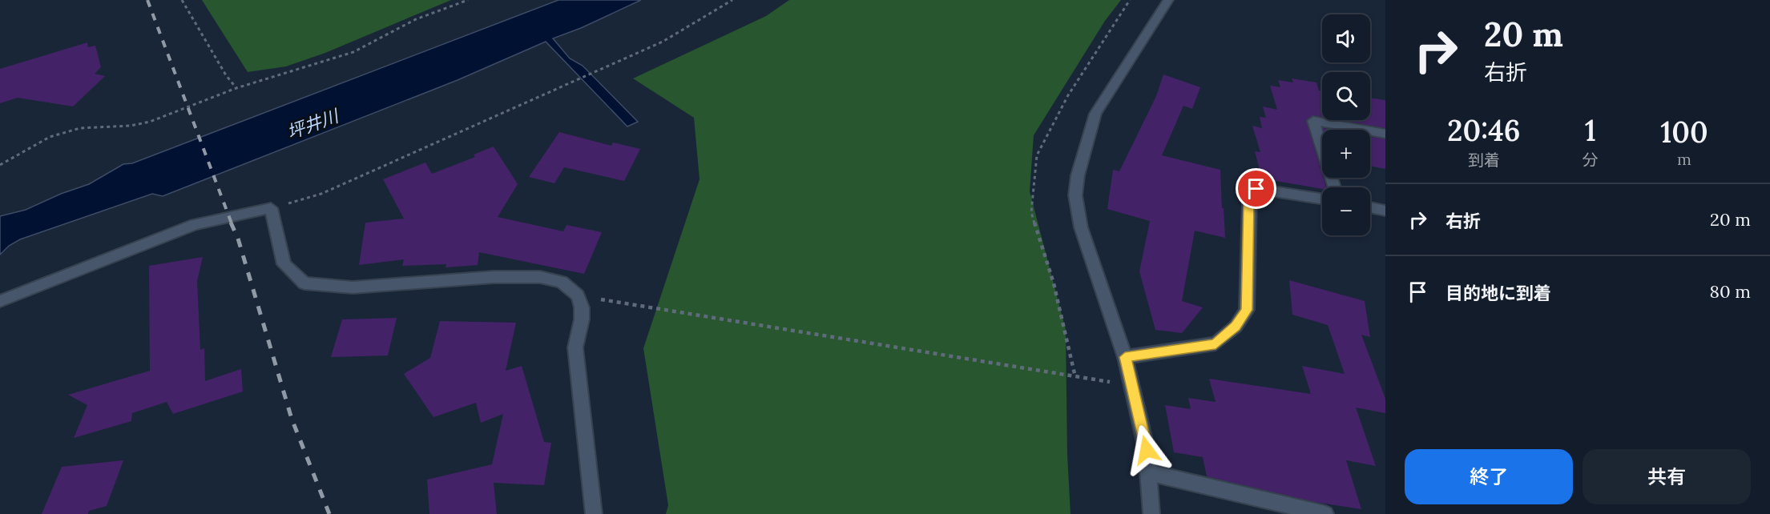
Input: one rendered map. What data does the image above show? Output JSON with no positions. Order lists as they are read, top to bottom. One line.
{"water":["坪井川"],"page":{"turn":["20 m","右折"],"map_buttons":["+","−"],"eta":["20:46","到着","1","分","100","m"],"list":[{"name":"右折","value":"20 m"},{"name":"目的地に到着","value":"80 m"}],"buttons":["終了","共有"]}}
